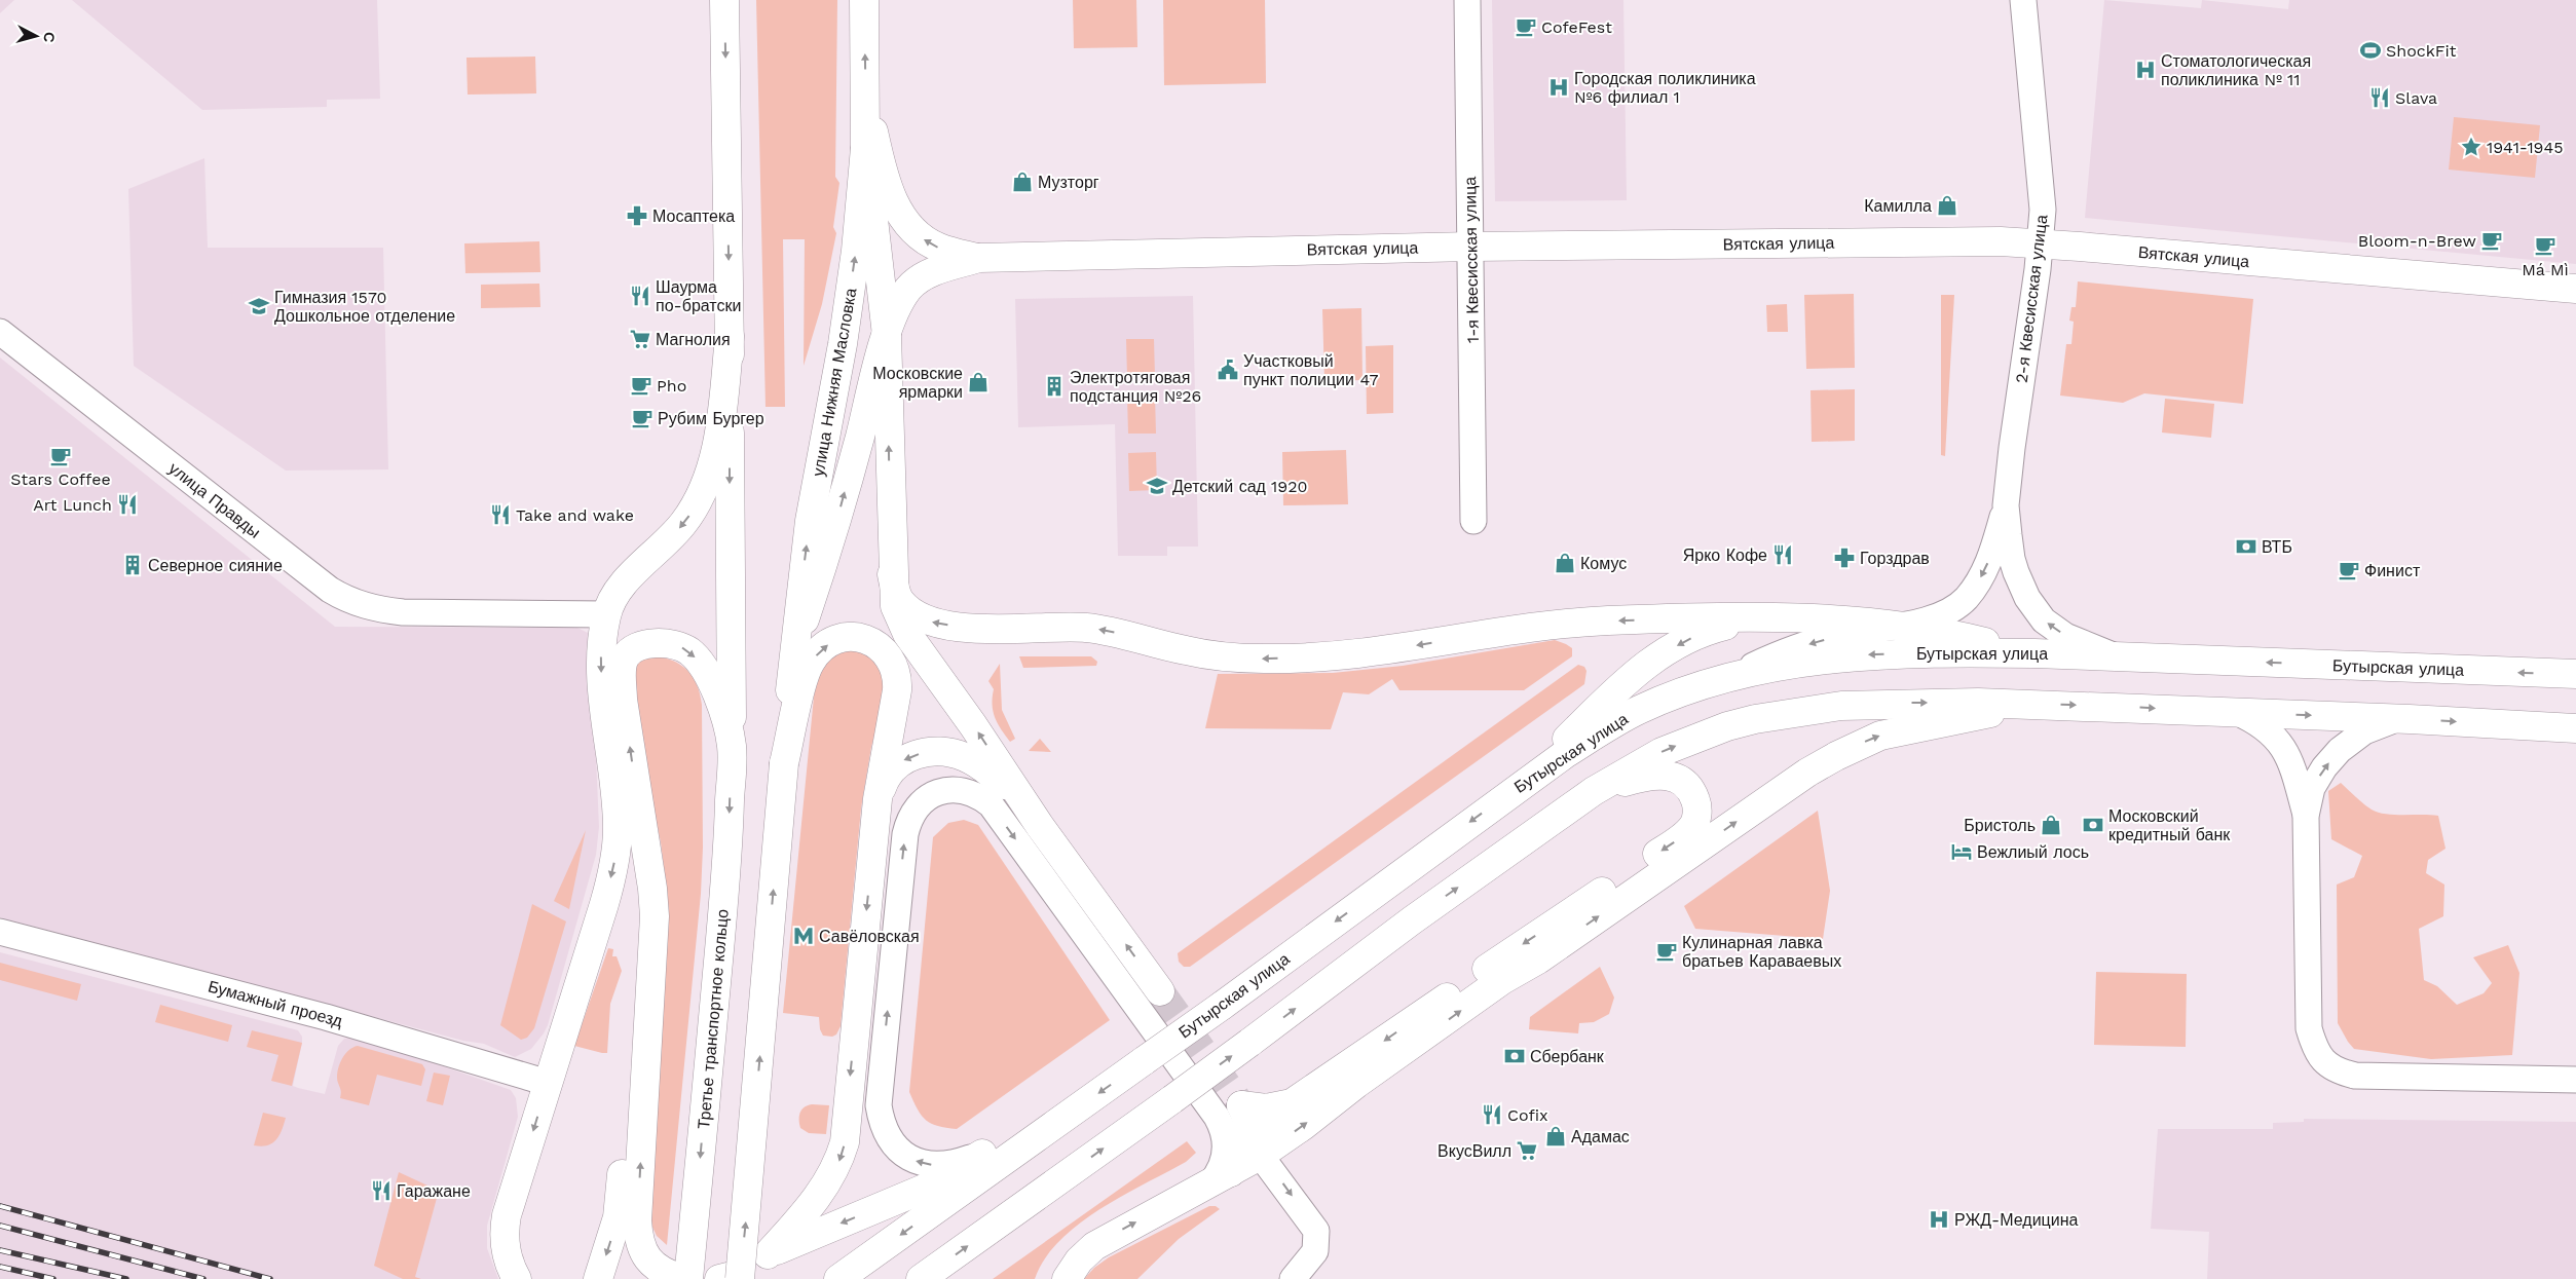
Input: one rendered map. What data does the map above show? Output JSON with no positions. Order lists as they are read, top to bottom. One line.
{"streets":{"main road":["Вятская улица","улица Нижняя Масловка","Бутырская улица","Третье транспортное кольцо"],"street":["1-я Квесисская улица","2-я Квесисская улица","улица Правды","Бумажный проезд"]},"crossings":[["Вятская улица","1-я Квесисская улица"],["Вятская улица","2-я Квесисская улица"],["Вятская улица","улица Нижняя Масловка"],["2-я Квесисская улица","Бутырская улица"]],"places":{"cafe":["CofeFest","Bloom-n-Brew","Má Mì","Pho","Рубим Бургер","Stars Coffee","Финист","Кулинарная лавка братьев Караваевых"],"sports":["ShockFit"],"hospital":["Стоматологическая поликлиника № 11","Городская поликлиника №6 филиал 1","РЖД-Медицина"],"restaurant":["Slava","Шаурма по-братски","Art Lunch","Take and wake","Ярко Кофе","Cofix","Гаражане"],"place":["1941-1945"],"shop":["Музторг","Камилла","Московские ярмарки","Комус","Бристоль","Адамас"],"pharmacy":["Мосаптека","Горздрав"],"school or university":["Гимназия 1570 Дошкольное отделение","Детский сад 1920"],"supermarket":["Магнолия","ВкусВилл"],"public building":["Участковый пункт полиции 47"],"building":["Электротяговая подстанция №26","Северное сияние"],"bank":["ВТБ","Московский кредитный банк","Сбербанк"],"hotel":["Вежлиый лось"],"metro station":["Савёловская"]},"north":"right"}
